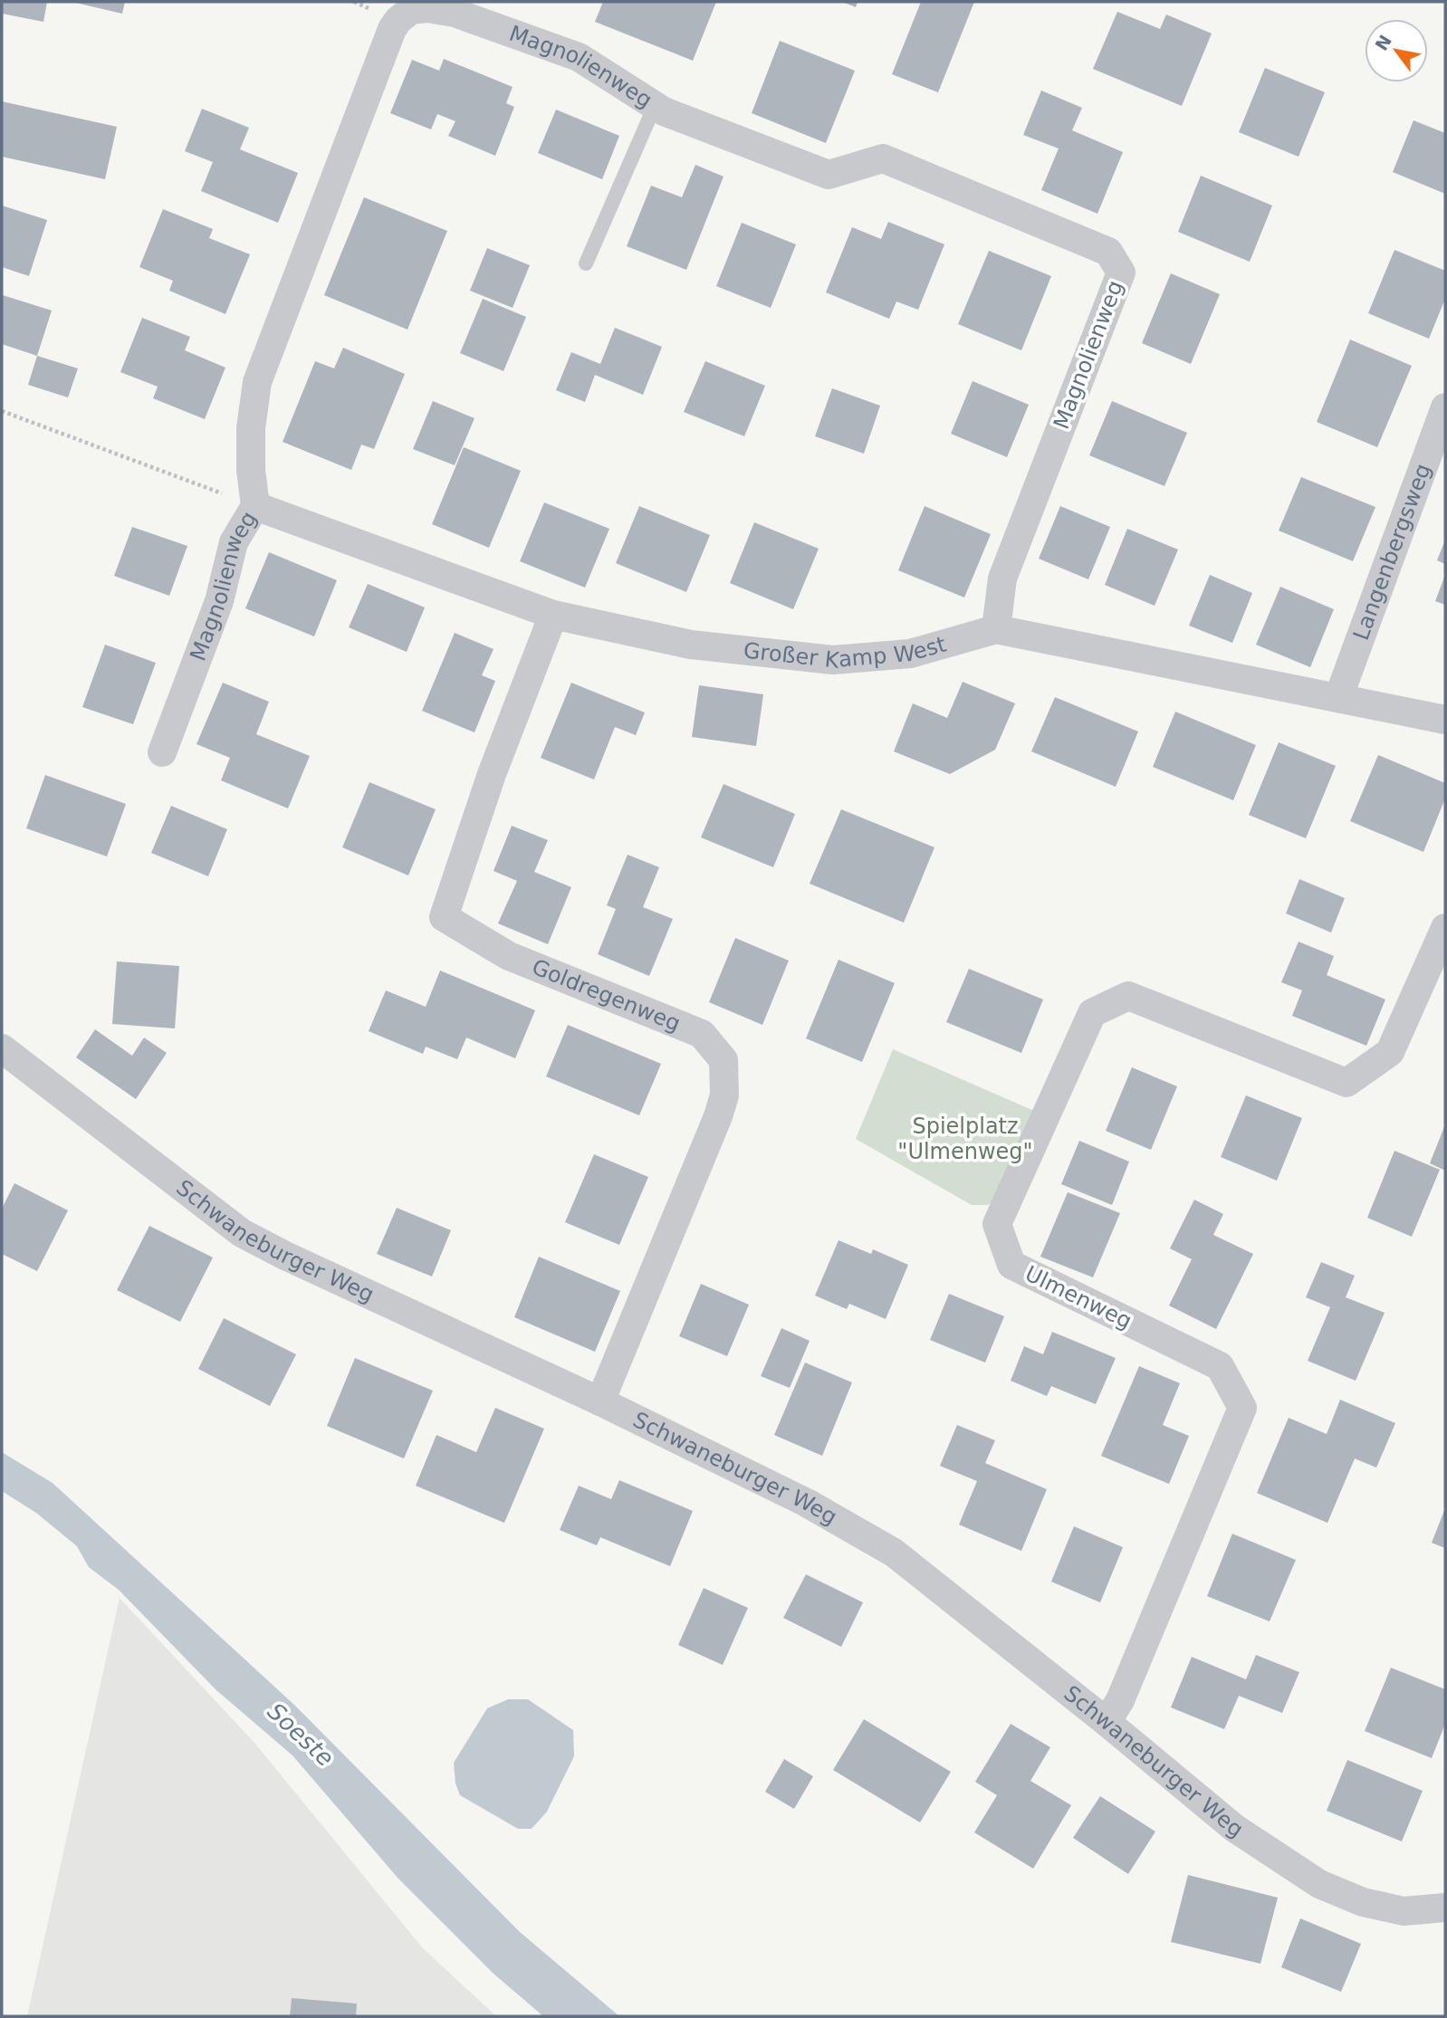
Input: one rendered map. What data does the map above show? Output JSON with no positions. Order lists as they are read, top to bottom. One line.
{"streets":{"street":["Magnolienweg","Langenbergsweg","Großer Kamp West","Goldregenweg","Schwaneburger Weg","Ulmenweg"]},"crossings":[["Magnolienweg","Großer Kamp West"],["Langenbergsweg","Großer Kamp West"],["Großer Kamp West","Goldregenweg"],["Goldregenweg","Schwaneburger Weg"],["Schwaneburger Weg","Ulmenweg"]],"water":["Soeste"],"parks":["Spielplatz \"Ulmenweg\""],"north":"top left"}
